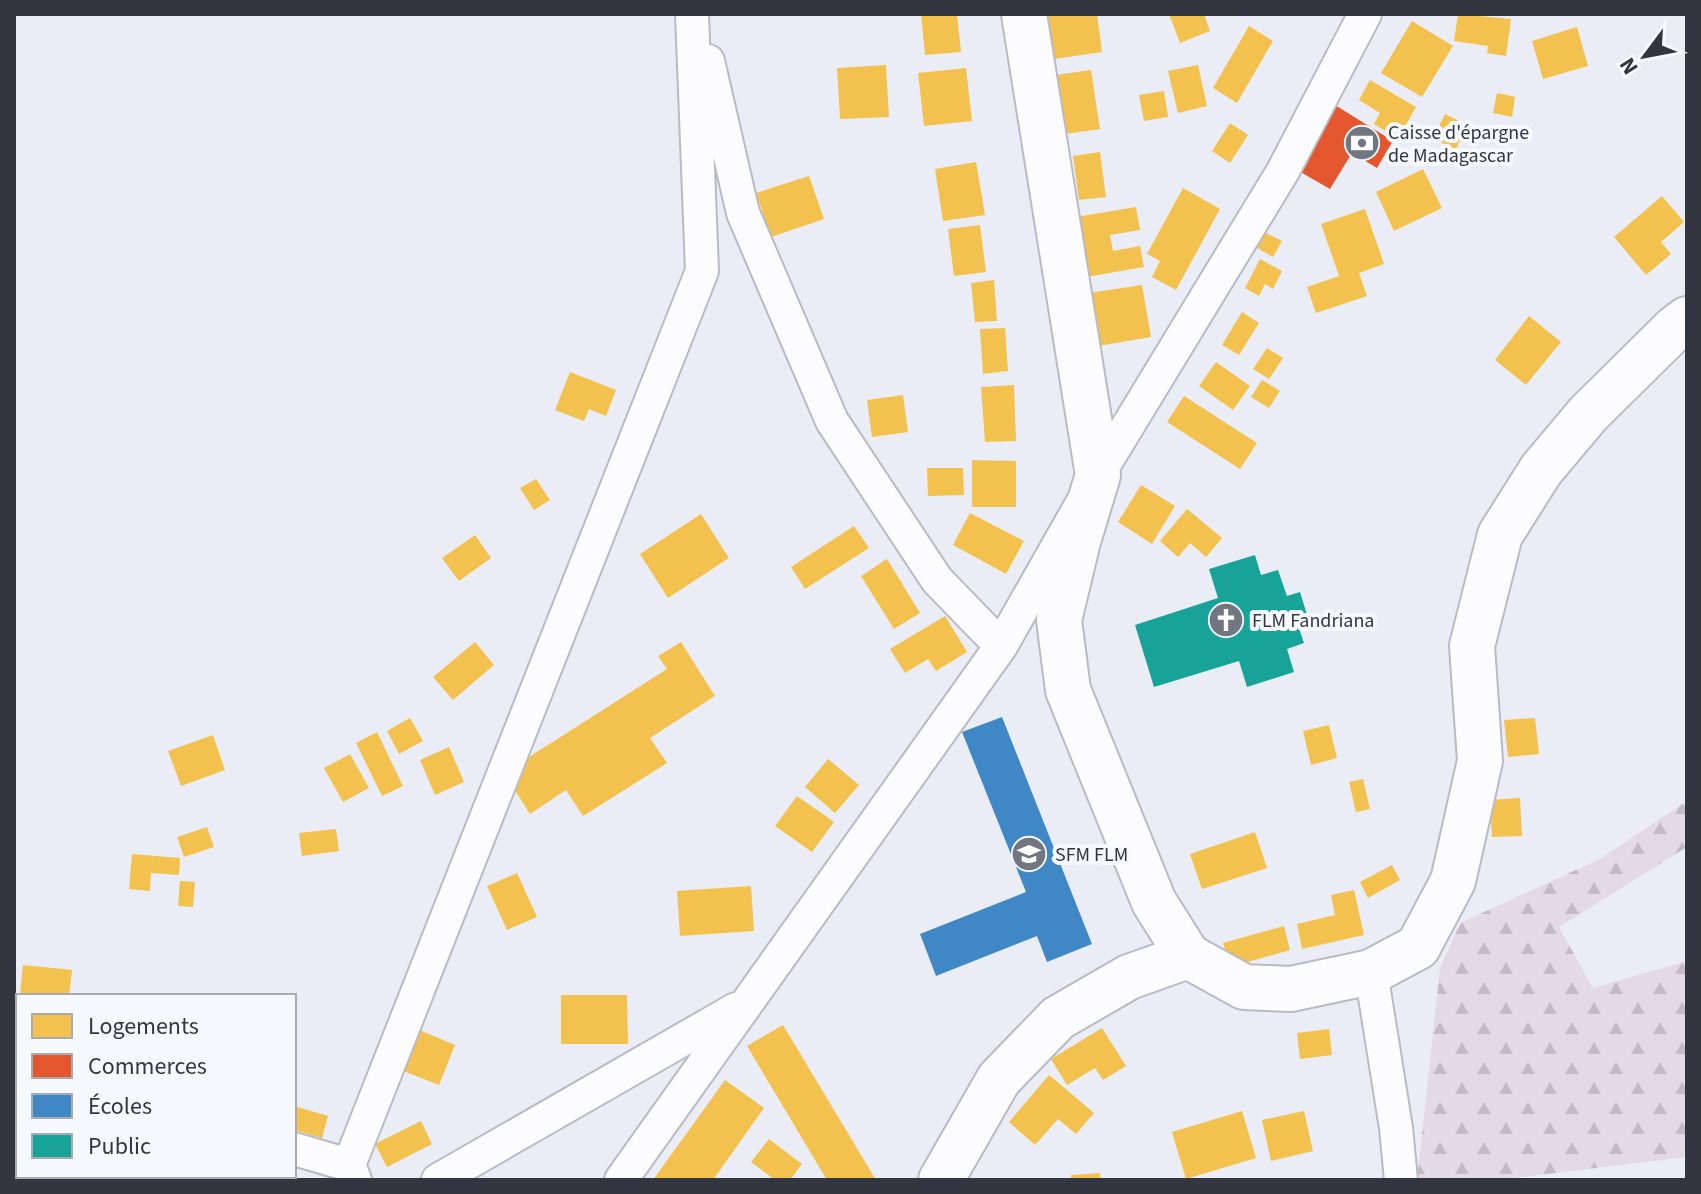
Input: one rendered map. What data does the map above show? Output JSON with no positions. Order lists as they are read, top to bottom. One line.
{"places":{"bank":["Caisse d'épargne de Madagascar"],"church":["FLM Fandriana"],"school or university":["SFM FLM"]},"legend":["Logements","Commerces","Écoles","Public"],"north":"bottom left"}
